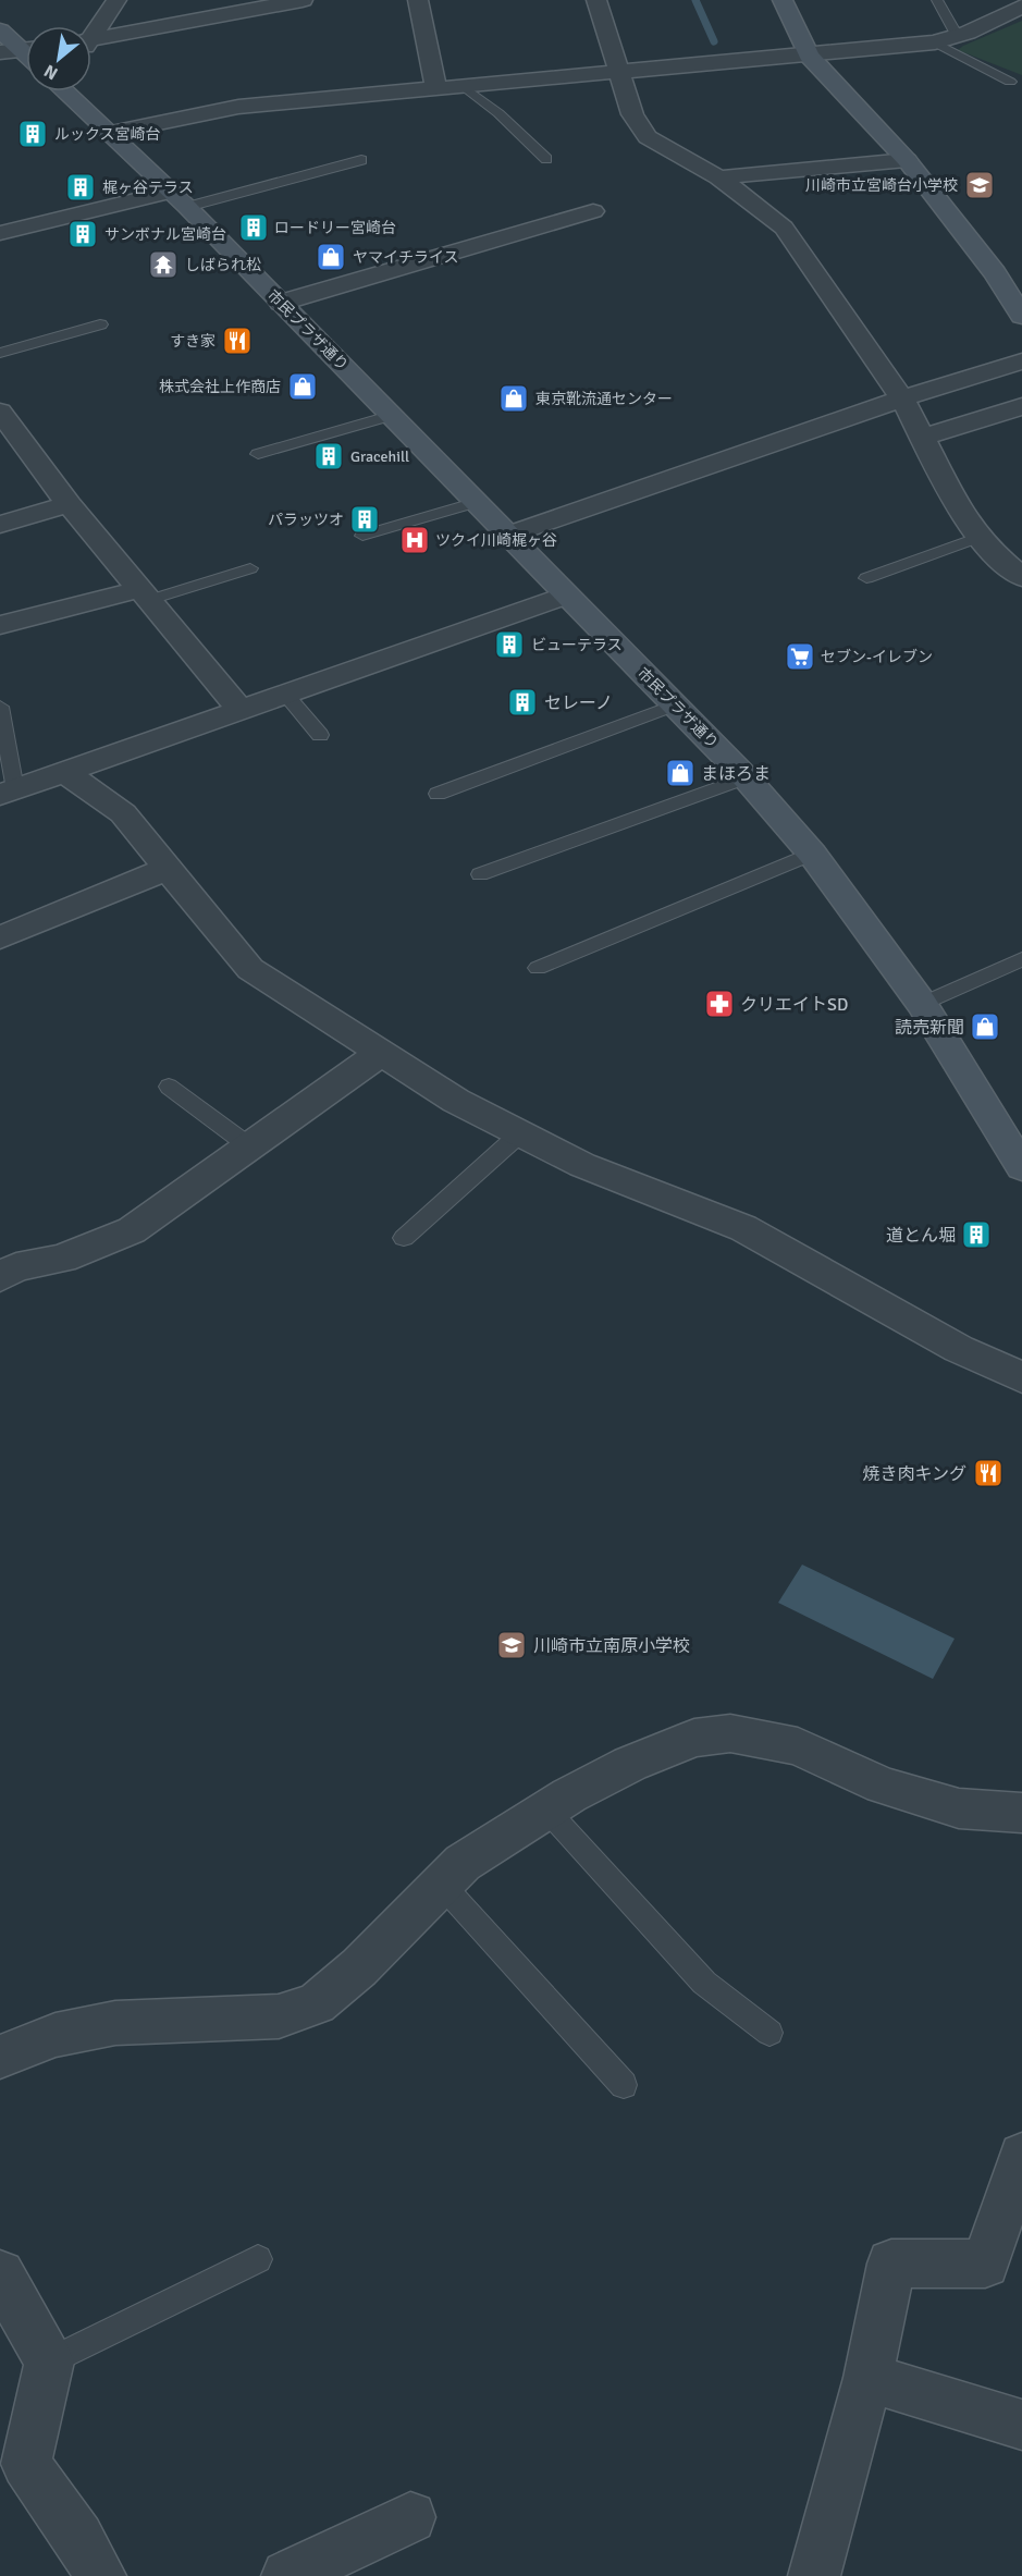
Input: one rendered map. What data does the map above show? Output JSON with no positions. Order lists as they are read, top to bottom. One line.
{"streets":{"street":["市民プラザ通り"]},"places":{"building":["ルックス宮崎台","梶ヶ谷テラス","ロードリー宮崎台","サンボナル宮崎台","Gracehill","パラッツオ","ビューテラス","セレーノ","道とん堀"],"school or university":["川崎市立宮崎台小学校","川崎市立南原小学校"],"shop":["ヤマイチライス","株式会社上作商店","東京靴流通センター","まほろま","読売新聞"],"temple":["しばられ松"],"restaurant":["すき家","焼き肉キング"],"hospital":["ツクイ川崎梶ヶ谷"],"supermarket":["セブン-イレブン"],"pharmacy":["クリエイトSD"]},"north":"bottom left"}
